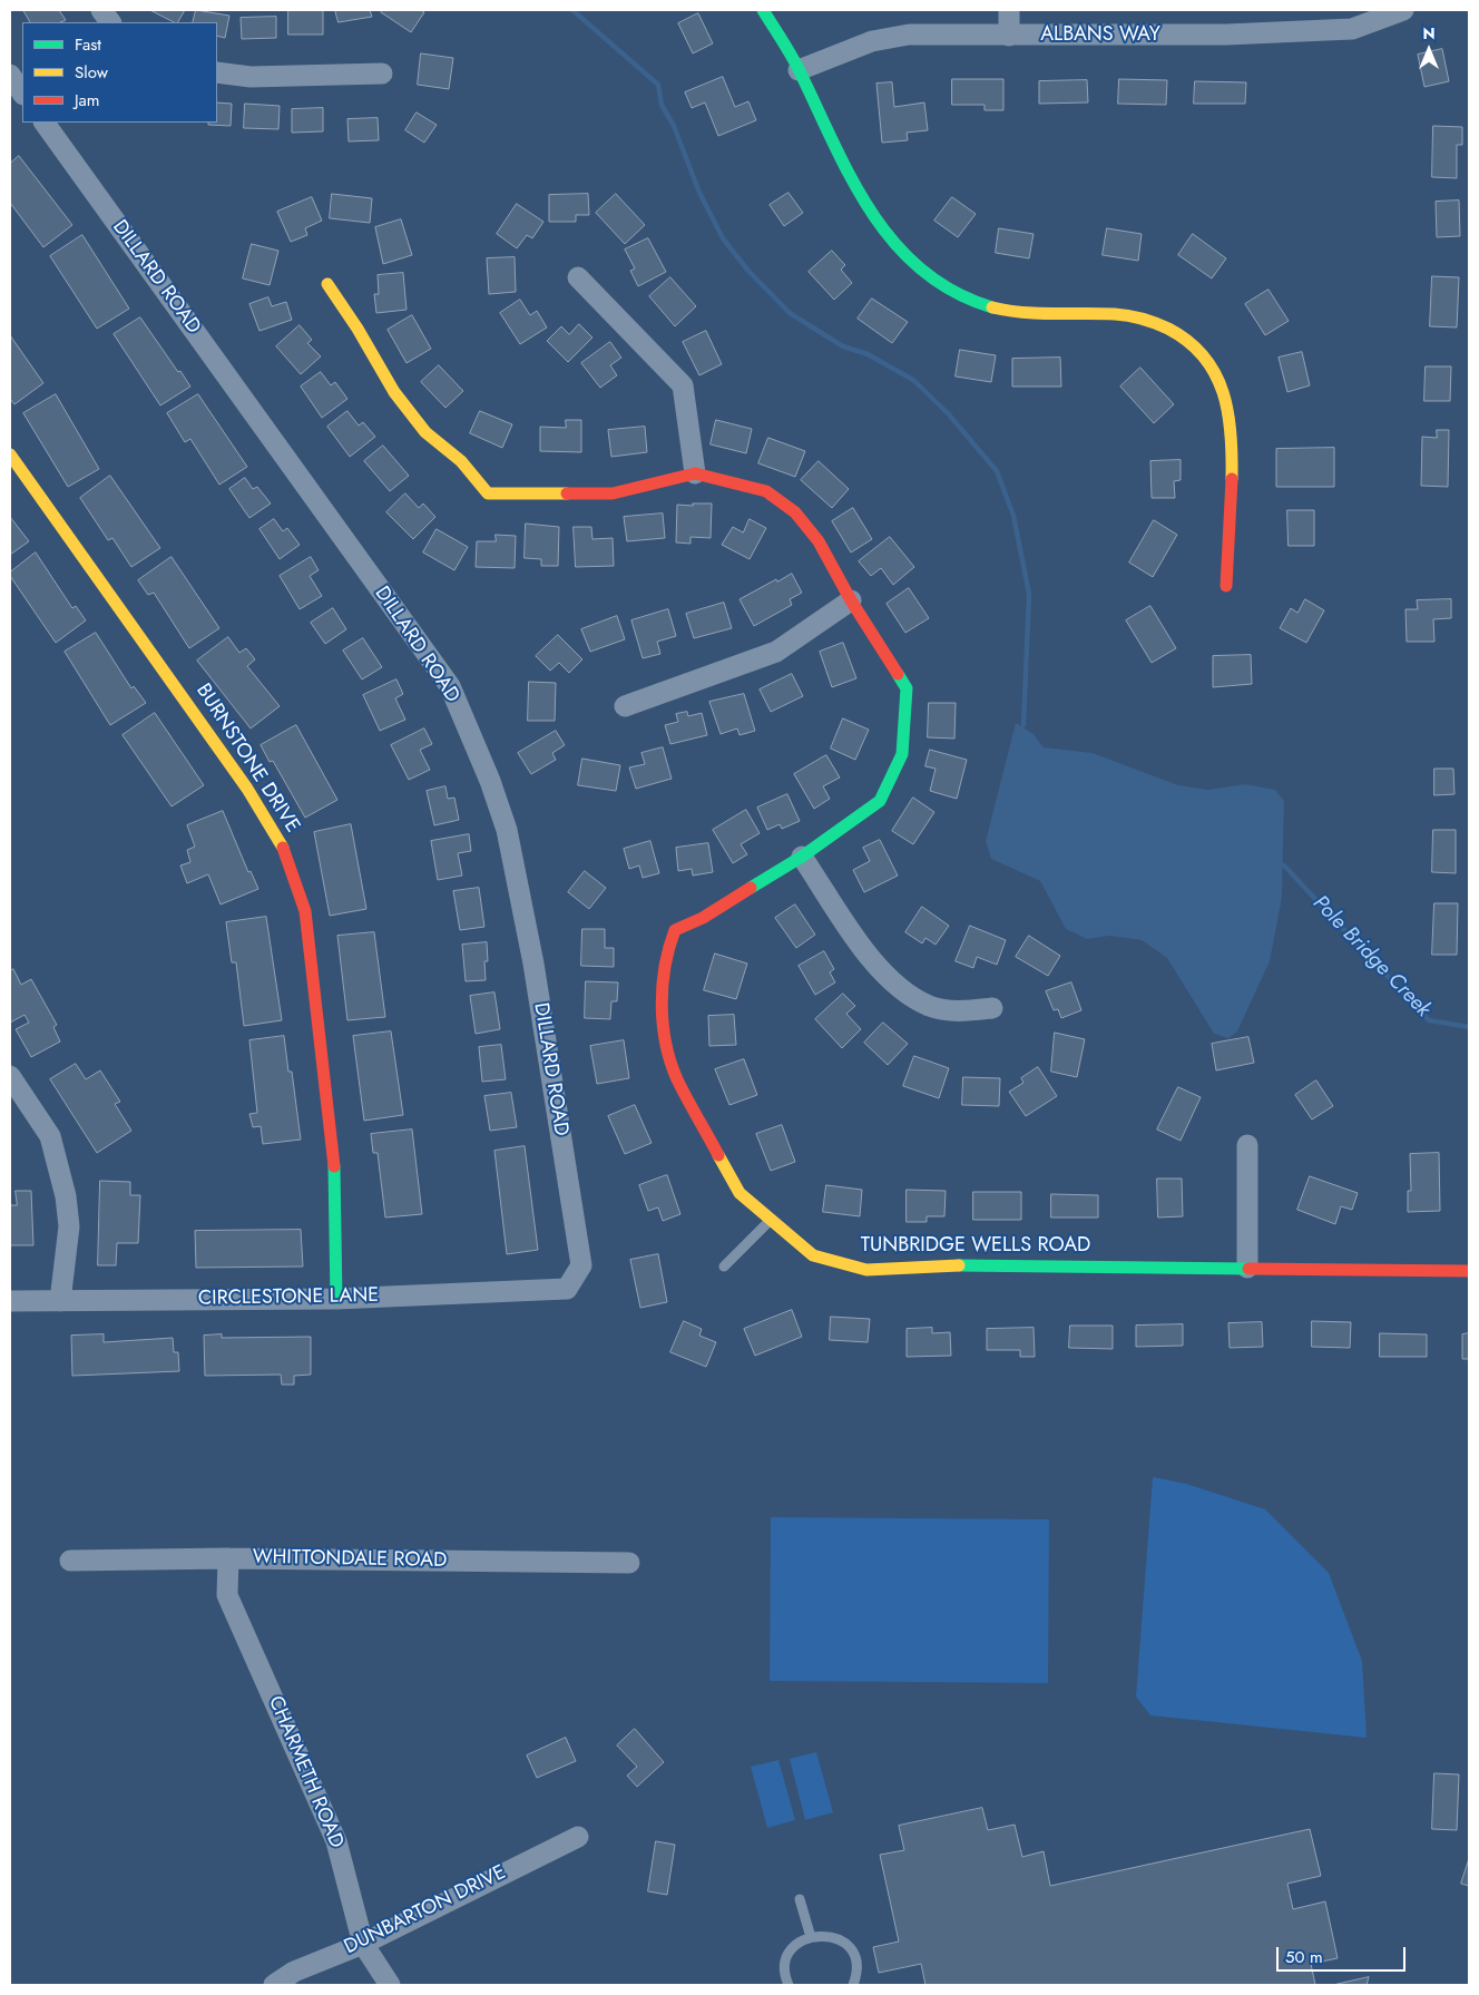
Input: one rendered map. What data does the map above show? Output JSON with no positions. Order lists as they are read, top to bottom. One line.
{"streets":{"street":["ALBANS WAY","DILLARD ROAD","BURNSTONE DRIVE","TUNBRIDGE WELLS ROAD","CIRCLESTONE LANE","WHITTONDALE ROAD","CHARMETH ROAD","DUNBARTON DRIVE"]},"crossings":[["DILLARD ROAD","CIRCLESTONE LANE"],["BURNSTONE DRIVE","CIRCLESTONE LANE"],["WHITTONDALE ROAD","CHARMETH ROAD"],["CHARMETH ROAD","DUNBARTON DRIVE"]],"water":["Pole Bridge Creek"],"legend":["Fast","Slow","Jam"],"scale_bar":"50 m","north":"top"}
